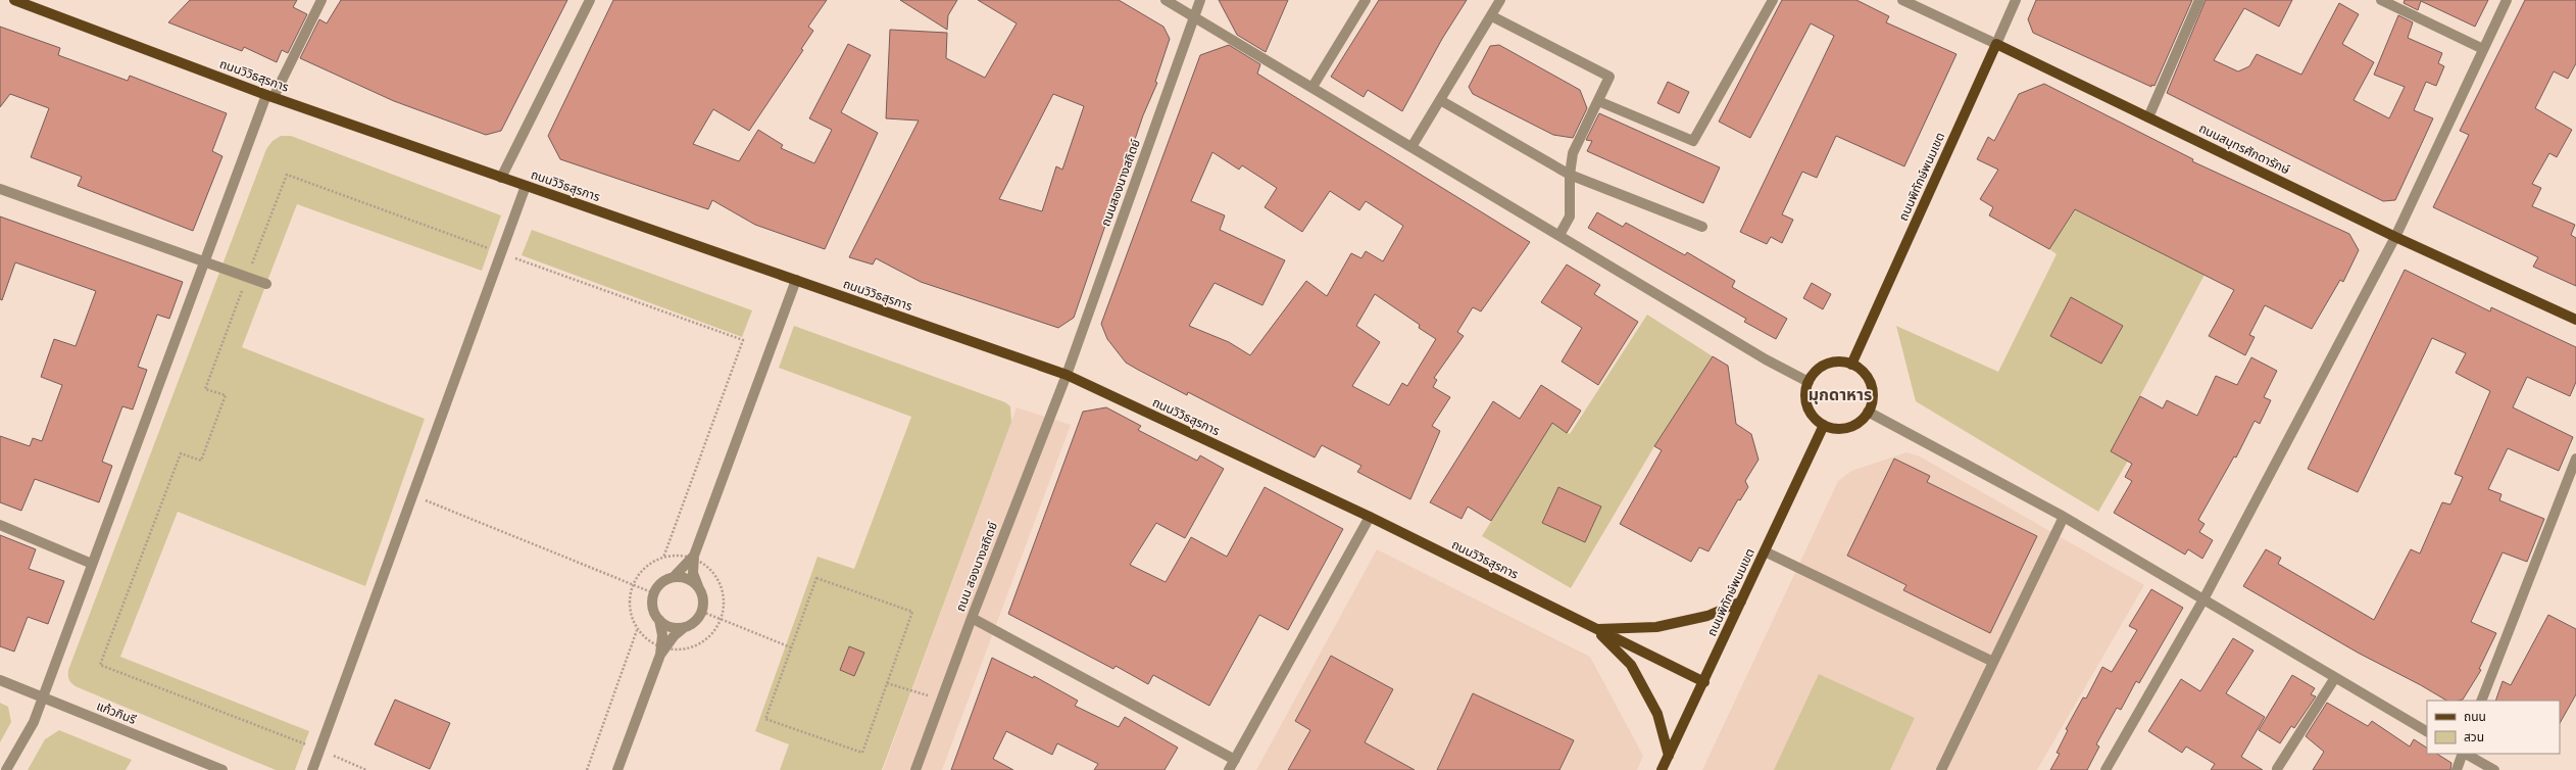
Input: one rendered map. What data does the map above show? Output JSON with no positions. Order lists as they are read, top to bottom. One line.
{"streets":{"main road":["ถนนวิวิธสุรการ","ถนนสมุทรศักดารักษ์","ถนนพิทักษ์พนมเขต"],"street":["ถนนสองนางสถิตย์","ถนน สองนางสถิตย์","แก้วกินรี"]},"crossings":[["ถนนวิวิธสุรการ","ถนนพิทักษ์พนมเขต"],["ถนนวิวิธสุรการ","ถนนสองนางสถิตย์"],["ถนนวิวิธสุรการ","ถนน สองนางสถิตย์"],["ถนนสมุทรศักดารักษ์","ถนนพิทักษ์พนมเขต"],["ถนนสองนางสถิตย์","ถนน สองนางสถิตย์"]],"districts":["มุกดาหาร"],"legend":["ถนน","สวน"]}
